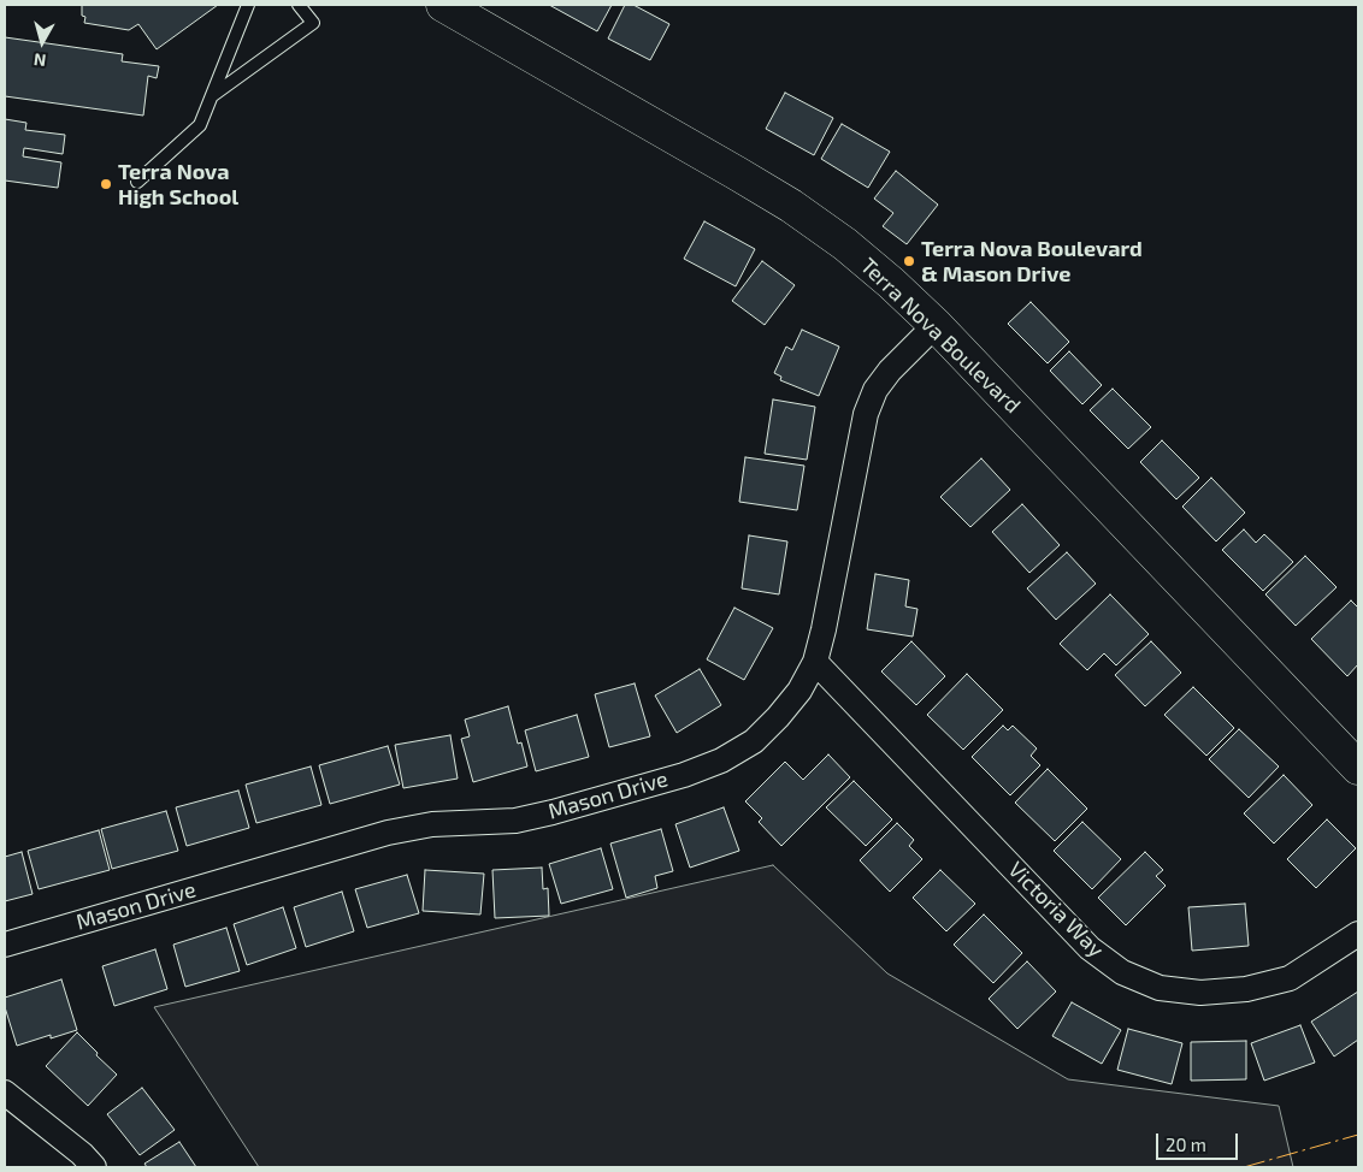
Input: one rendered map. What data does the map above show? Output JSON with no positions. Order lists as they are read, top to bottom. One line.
{"streets":{"street":["Terra Nova Boulevard","Mason Drive","Victoria Way"]},"crossings":[["Terra Nova Boulevard","Mason Drive"],["Mason Drive","Victoria Way"]],"places":["Terra Nova High School","Terra Nova Boulevard & Mason Drive"],"scale_bar":"20 m","north":"bottom"}
